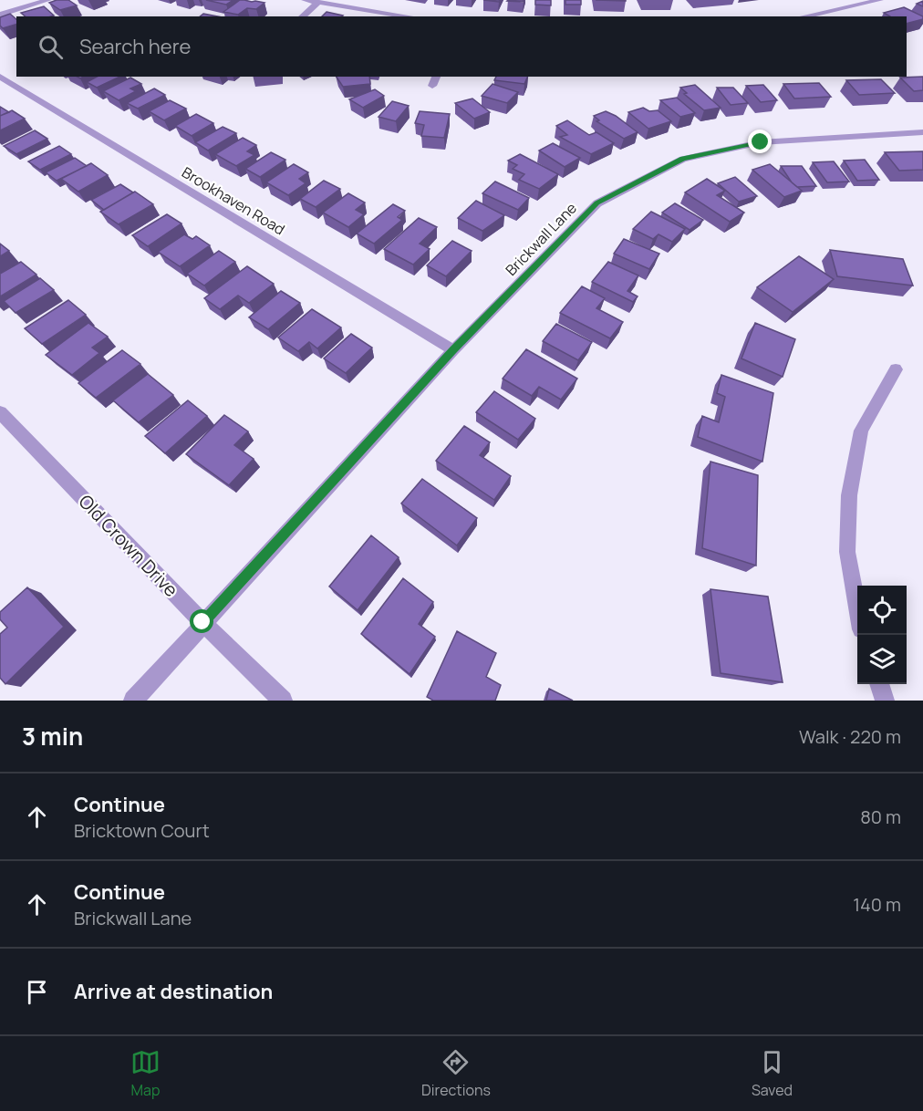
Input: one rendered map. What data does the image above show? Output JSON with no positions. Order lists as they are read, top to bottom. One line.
{"streets":{"street":["Brookhaven Road","Brickwall Lane","Old Crown Drive"]},"crossings":[["Brookhaven Road","Brickwall Lane"],["Brickwall Lane","Old Crown Drive"]],"page":{"search":"Search here","heading":["3 min","Walk · 220 m"],"list":[["Continue","Bricktown Court","80 m"],["Continue","Brickwall Lane","140 m"],"Arrive at destination"],"nav":["Map","Directions","Saved"]}}
